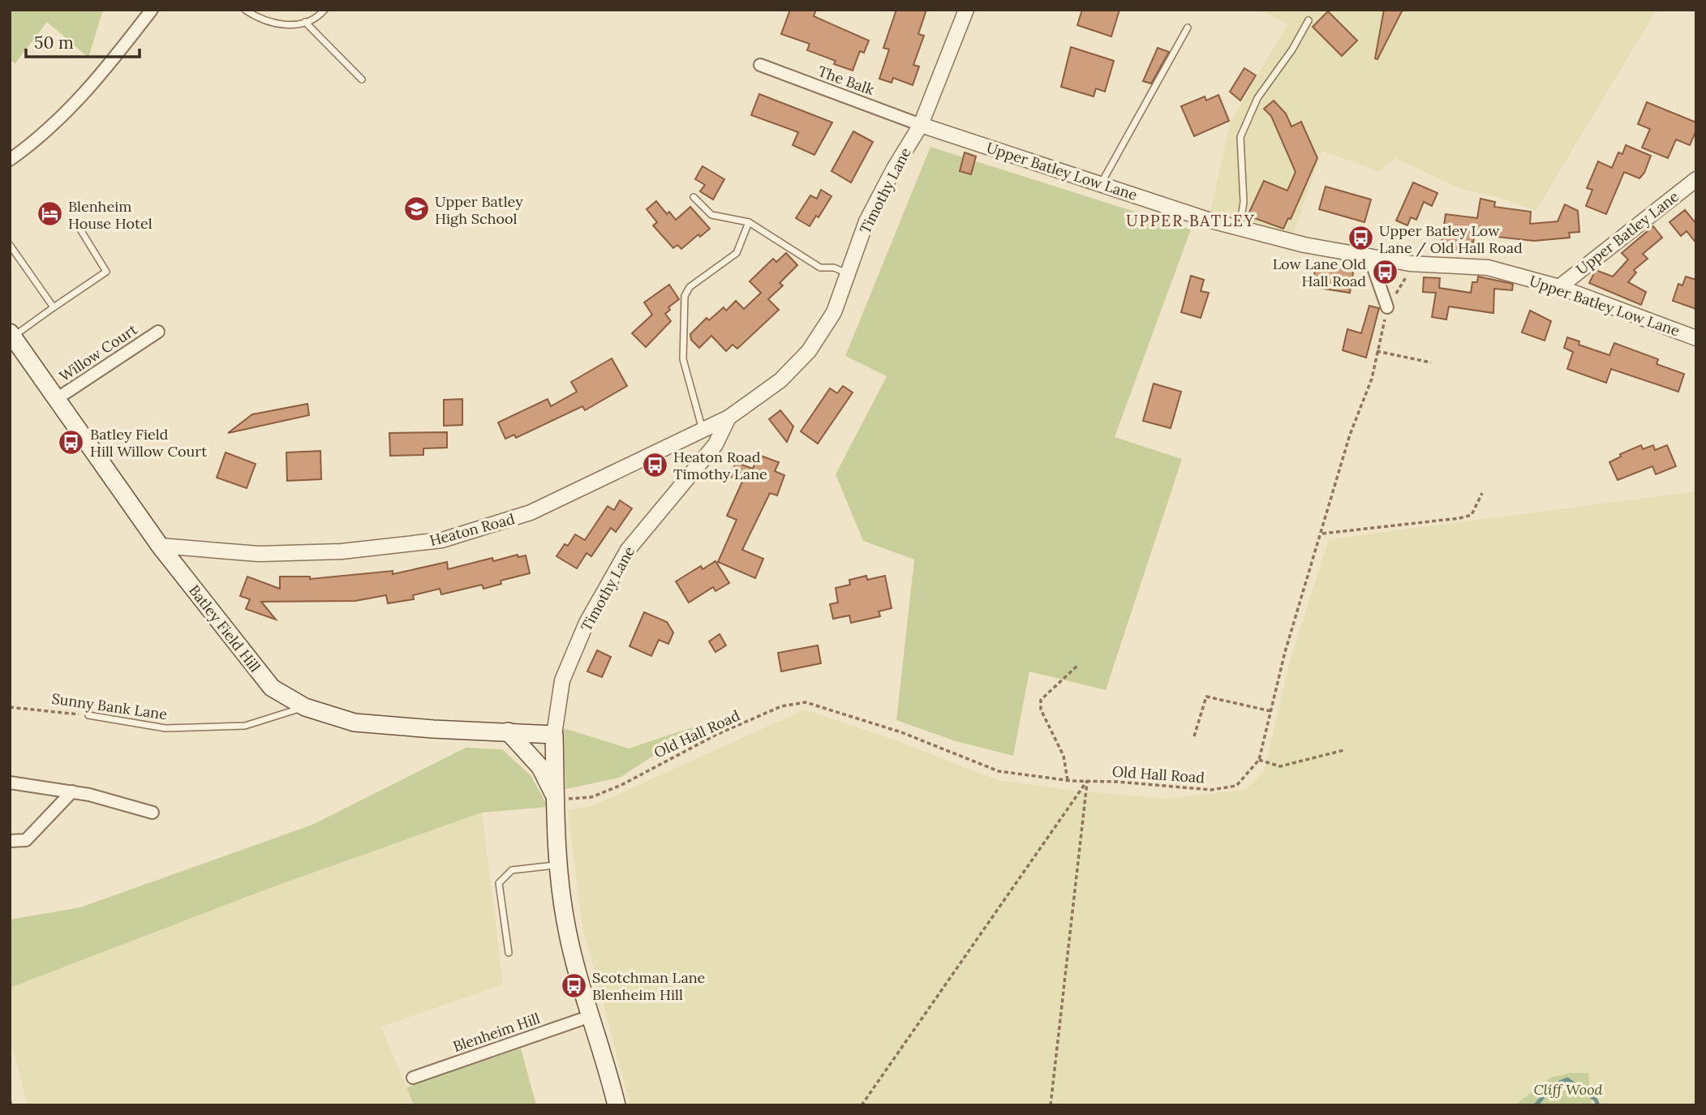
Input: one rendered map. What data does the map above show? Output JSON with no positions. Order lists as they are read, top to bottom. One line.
{"streets":{"main road":["Timothy Lane","Batley Field Hill"],"street":["The Balk","Upper Batley Low Lane","Upper Batley Lane","Willow Court","Heaton Road","Blenheim Hill"],"lane":["Sunny Bank Lane"],"path":["Old Hall Road"]},"crossings":[["The Balk","Upper Batley Low Lane"],["The Balk","Timothy Lane"],["Upper Batley Low Lane","Timothy Lane"],["Upper Batley Low Lane","Upper Batley Lane"],["Upper Batley Low Lane","Old Hall Road"],["Timothy Lane","Heaton Road"],["Timothy Lane","Batley Field Hill"],["Timothy Lane","Old Hall Road"],["Timothy Lane","Blenheim Hill"],["Willow Court","Batley Field Hill"],["Heaton Road","Batley Field Hill"],["Batley Field Hill","Sunny Bank Lane"]],"districts":["UPPER BATLEY"],"parks":["Cliff Wood"],"places":{"school or university":["Upper Batley High School"],"hotel":["Blenheim House Hotel"],"bus stop":["Upper Batley Low Lane / Old Hall Road","Low Lane Old Hall Road","Batley Field Hill Willow Court","Heaton Road Timothy Lane","Scotchman Lane Blenheim Hill"]},"scale_bar":"50 m"}
